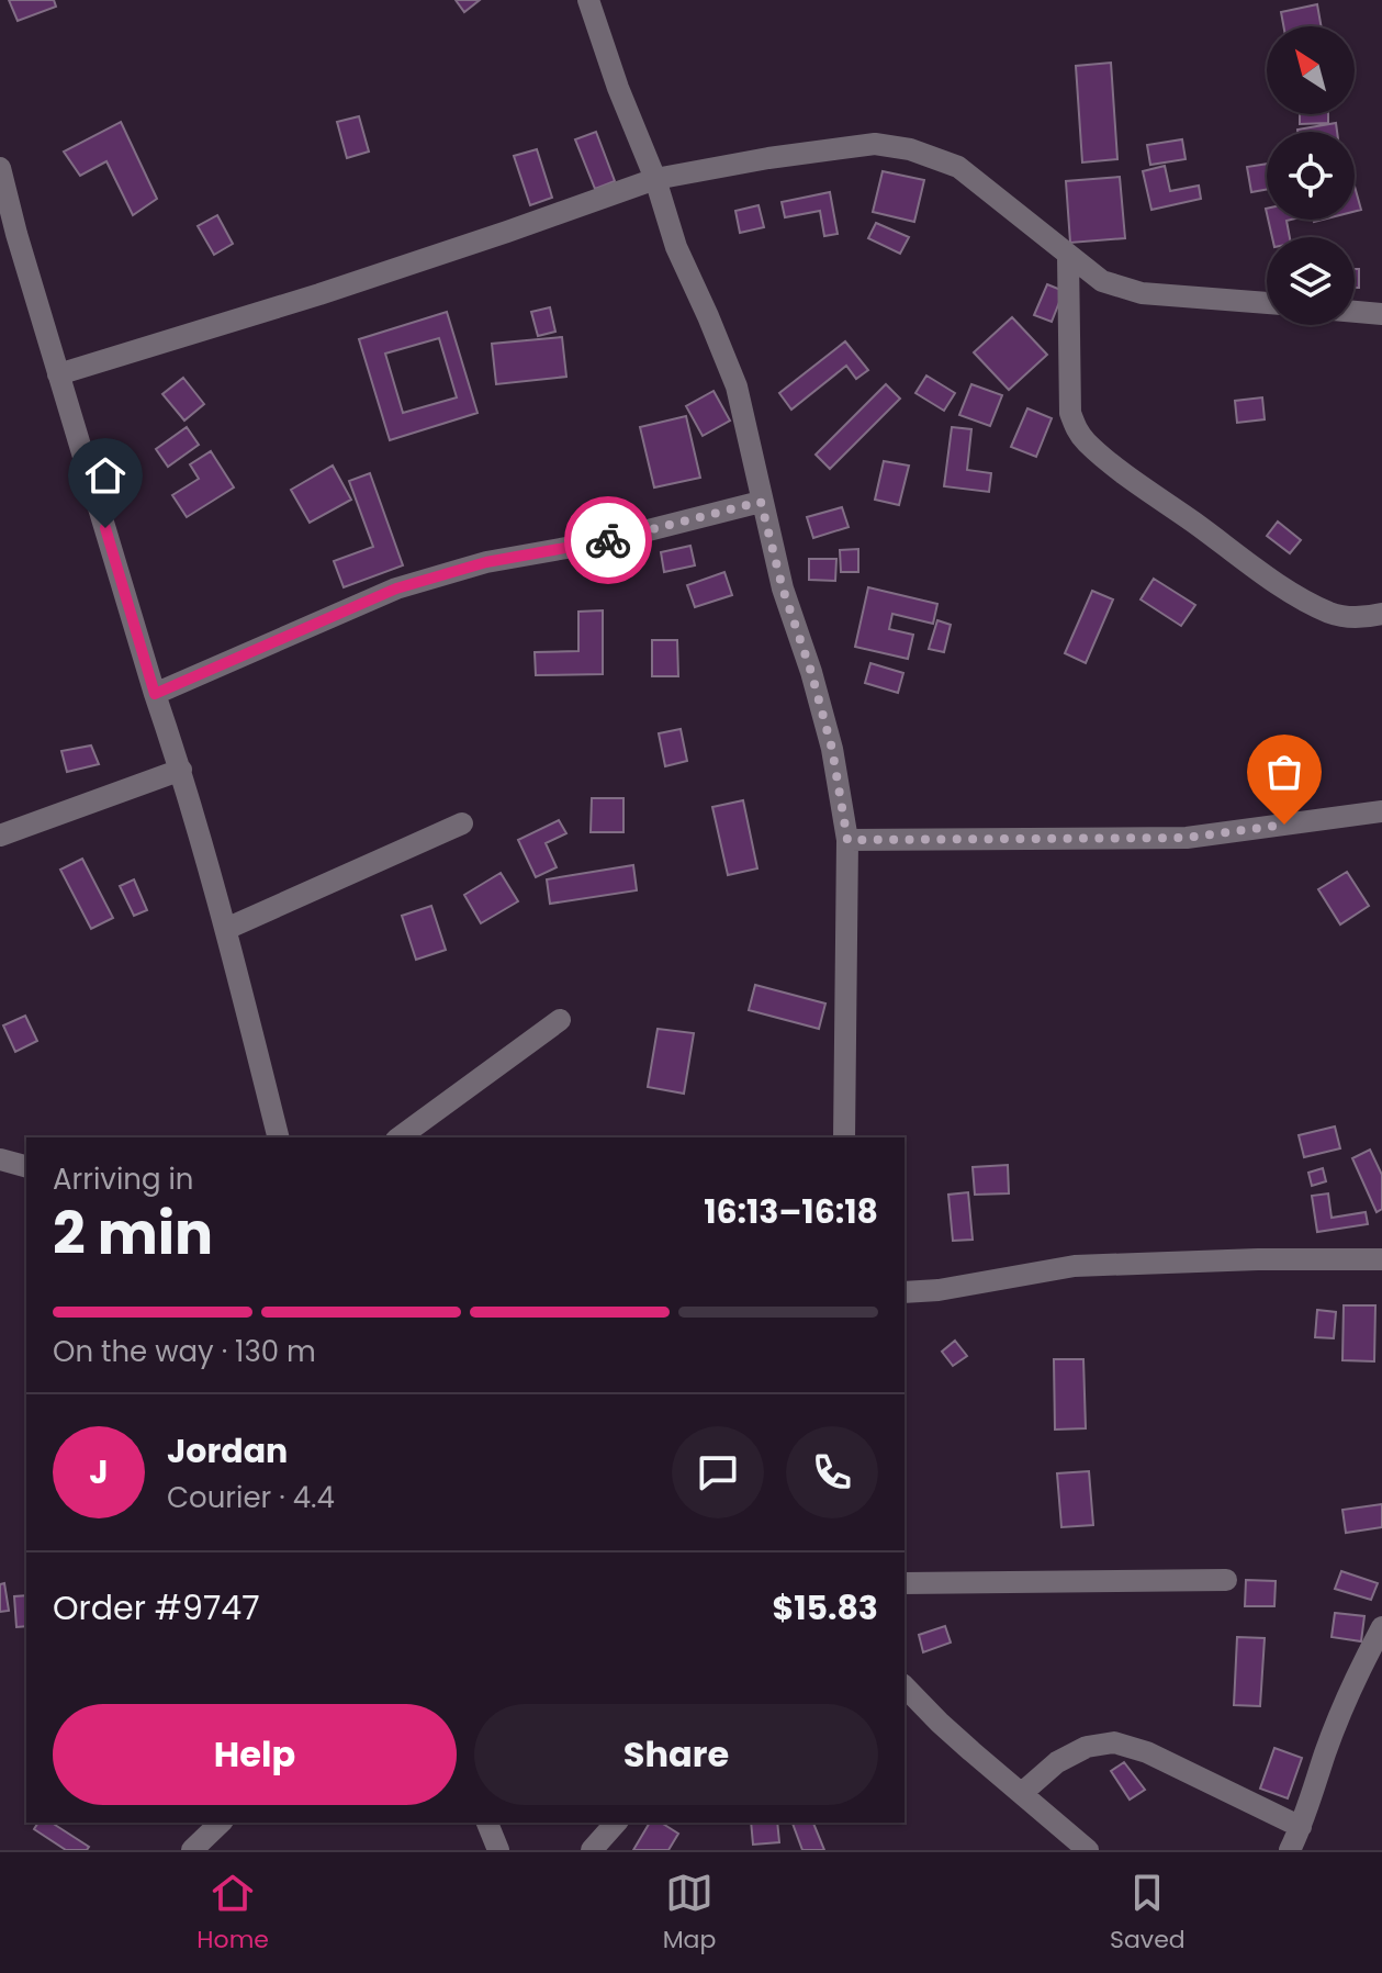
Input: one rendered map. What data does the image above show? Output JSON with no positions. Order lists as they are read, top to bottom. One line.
{"north":"top left","page":{"heading":["2 min","Arriving in","16:13–16:18"],"panel":["Jordan","Courier · 4.4","Order #9747","$15.83"],"bar":"On the way · 130 m","round":"J","buttons":["Help","Share"],"tabs":["Home","Map","Saved"]}}
